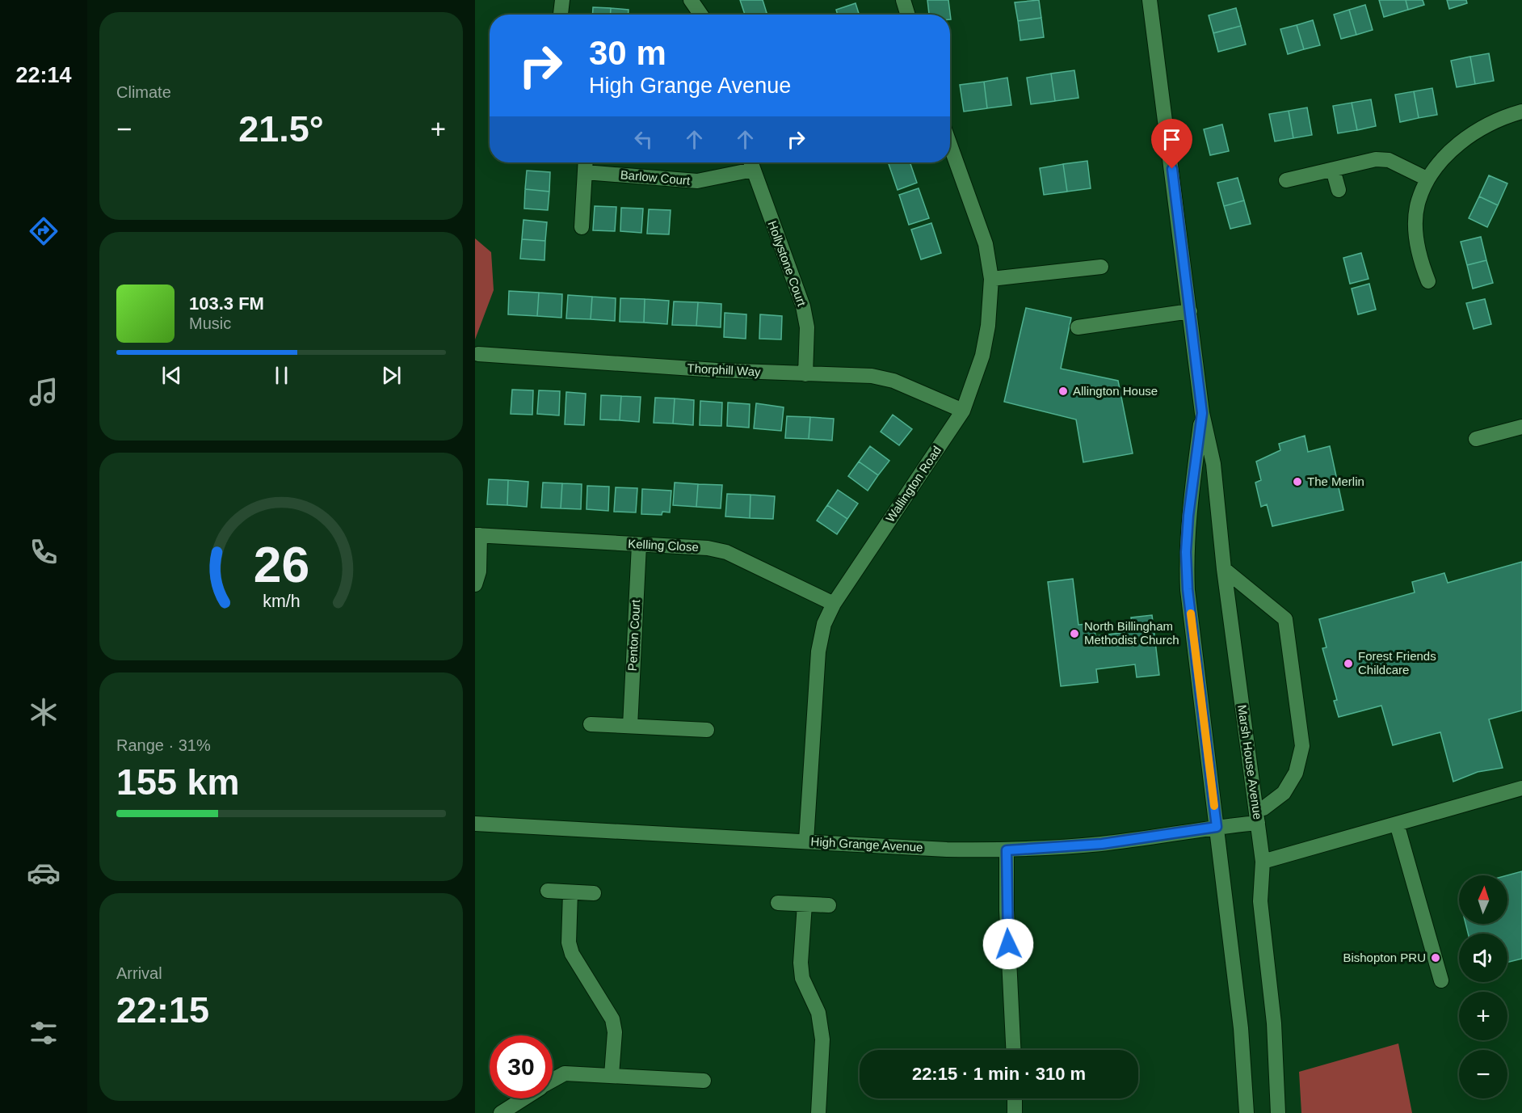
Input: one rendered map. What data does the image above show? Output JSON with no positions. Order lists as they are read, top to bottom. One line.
{"streets":{"street":["Barlow Court","Hollystone Court","Thorphill Way","Wallington Road","Kelling Close","Penton Court","Marsh House Avenue","High Grange Avenue"]},"crossings":[["Barlow Court","Hollystone Court"],["Hollystone Court","Thorphill Way"],["Thorphill Way","Wallington Road"],["Wallington Road","Kelling Close"],["Wallington Road","High Grange Avenue"],["Kelling Close","Penton Court"],["Marsh House Avenue","High Grange Avenue"]],"places":["Allington House","The Merlin","North Billingham Methodist Church","Forest Friends Childcare","Bishopton PRU"],"north":"top","page":{"tabs":"22:14","tile":["Climate",["Range · 31%","155 km"],["Arrival","22:15"]],"turn":["30 m","High Grange Avenue"],"heat":["−","21.5°","+"],"song":["103.3 FM","Music"],"map_buttons":["+","−"],"limit":"30","trip":"22:15 · 1 min · 310 m","gauge":["26","km/h"]}}
